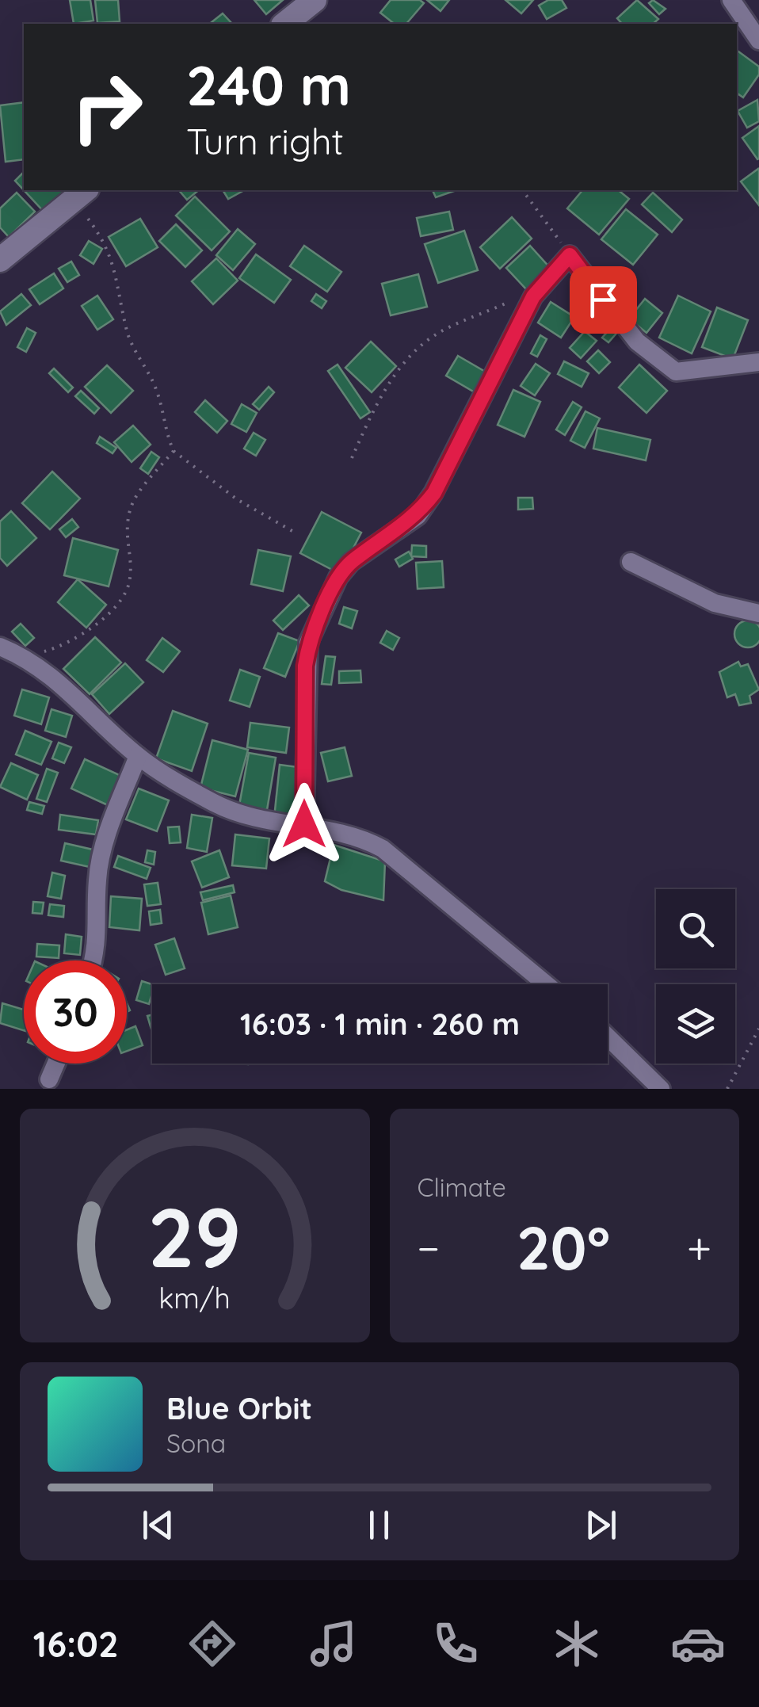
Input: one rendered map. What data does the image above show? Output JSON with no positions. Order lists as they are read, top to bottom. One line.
{"page":{"turn":["240 m","Turn right"],"limit":"30","trip":"16:03 · 1 min · 260 m","tile":"Climate","heat":["−","20°","+"],"song":["Blue Orbit","Sona"],"tabs":"16:02","gauge":["29","km/h"]}}
